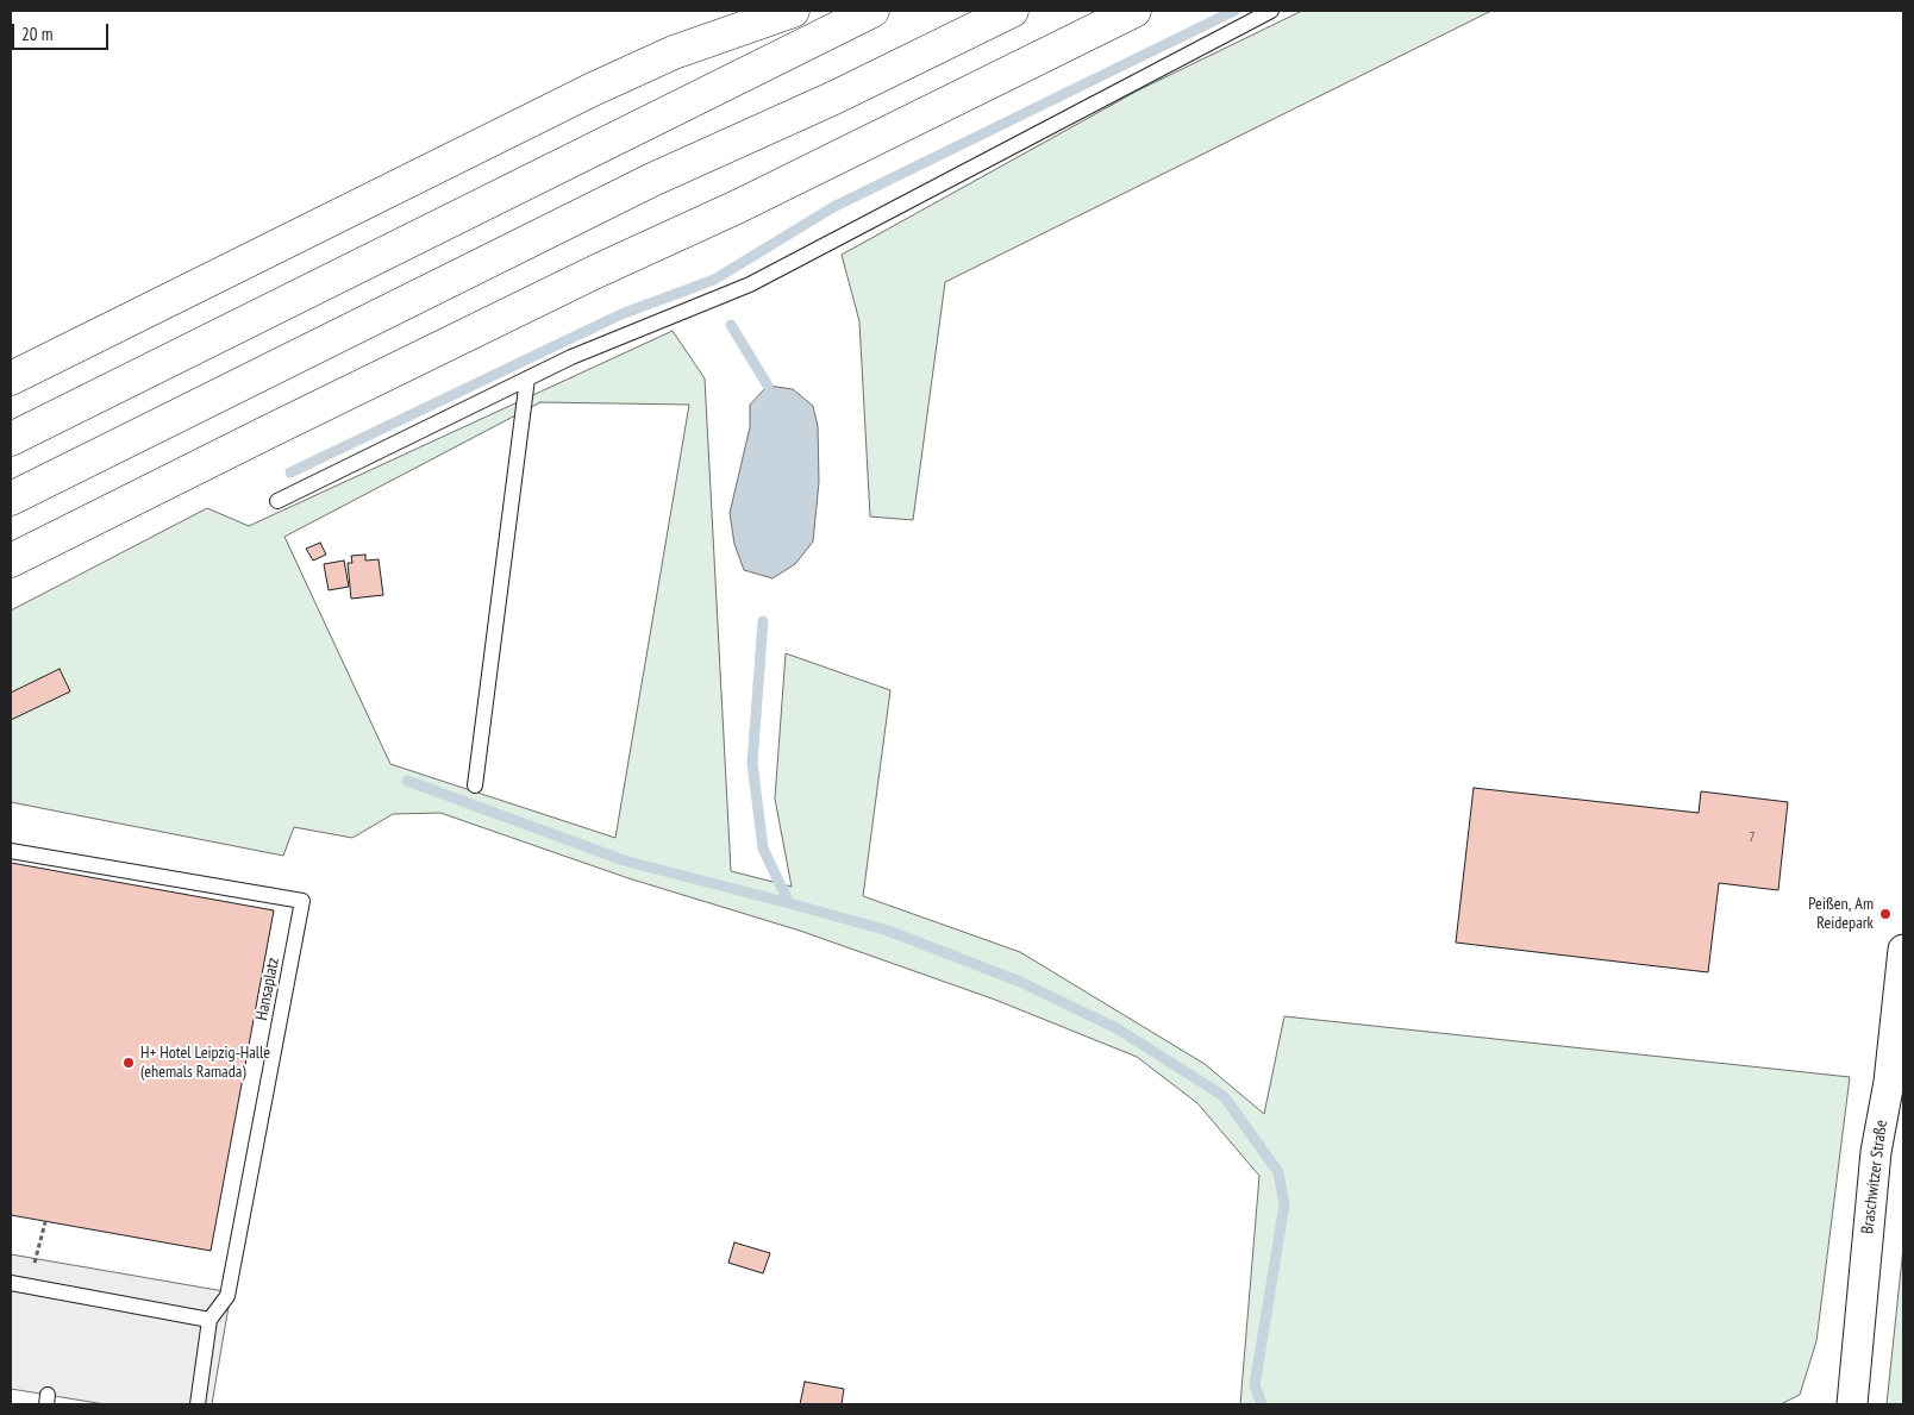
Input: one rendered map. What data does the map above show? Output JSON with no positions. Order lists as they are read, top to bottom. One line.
{"streets":{"street":["Braschwitzer Straße"],"lane":["Hansaplatz"]},"places":["Peißen, Am Reidepark","H+ Hotel Leipzig-Halle (ehemals Ramada)"],"house_numbers":["7"],"scale_bar":"20 m"}
